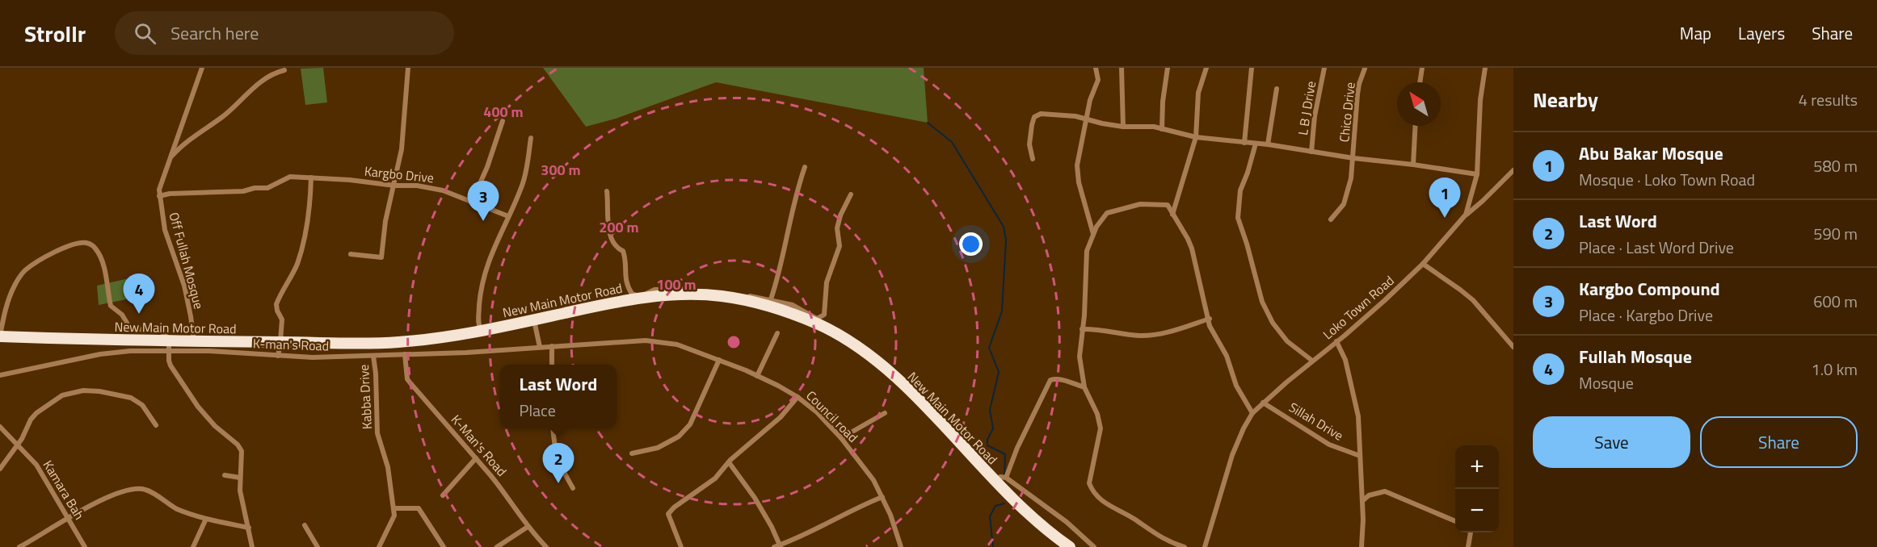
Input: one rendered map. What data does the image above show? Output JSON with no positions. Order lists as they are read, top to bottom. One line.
{"streets":{"highway":["New Main Motor Road"],"street":["L B J Drive","Chico Drive","Kargbo Drive","Off Fullah Mosque","Loko Town Road","K-man's Road","Kabba Drive","Council road","Sillah Drive","K-Man's Road","Kamara Bah"]},"crossings":[["Kargbo Drive","Off Fullah Mosque"],["Off Fullah Mosque","New Main Motor Road"],["New Main Motor Road","K-man's Road"],["Loko Town Road","Sillah Drive"],["K-man's Road","Kabba Drive"],["K-man's Road","Council road"],["K-man's Road","K-Man's Road"]],"north":"top left","page":{"header":"Strollr","search":"Search here","nav":["Map","Layers","Share"],"heading":["Nearby","4 results"],"list":[{"mark":"1","name":"Abu Bakar Mosque","note":"Mosque · Loko Town Road","value":"580 m"},{"mark":"2","name":"Last Word","note":"Place · Last Word Drive","value":"590 m"},{"mark":"3","name":"Kargbo Compound","note":"Place · Kargbo Drive","value":"600 m"},{"mark":"4","name":"Fullah Mosque","note":"Mosque","value":"1.0 km"}],"pins":["1","3","4","2"],"popup":["Last Word","Place"],"buttons":["Save","Share"],"map_buttons":["+","−"]},"rings":["400 m","300 m","200 m","100 m"]}
